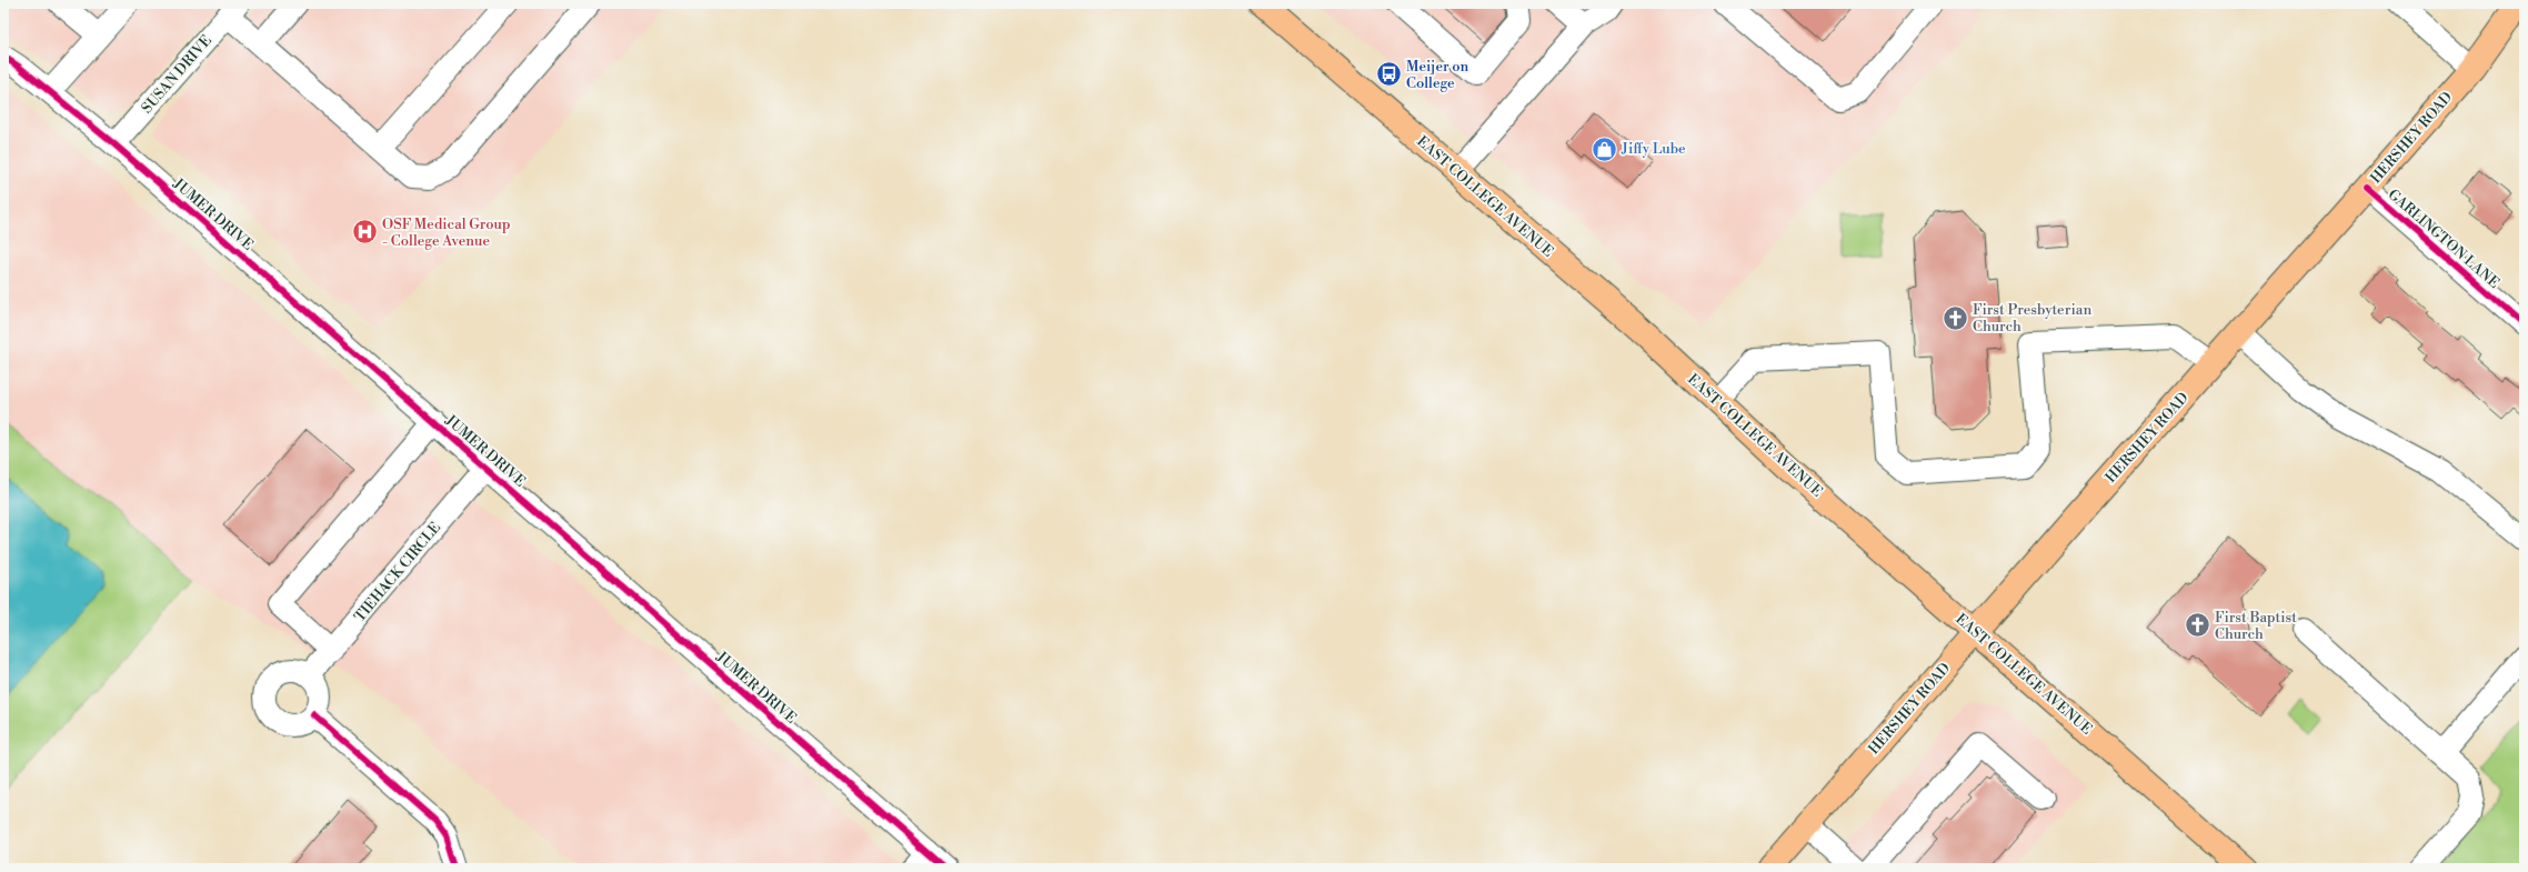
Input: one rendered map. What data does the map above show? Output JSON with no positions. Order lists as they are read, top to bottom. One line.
{"streets":{"main road":["HERSHEY ROAD","EAST COLLEGE AVENUE"],"street":["SUSAN DRIVE","JUMER DRIVE","GARLINGTON LANE","TIEHACK CIRCLE"]},"crossings":[["SUSAN DRIVE","JUMER DRIVE"],["HERSHEY ROAD","EAST COLLEGE AVENUE"],["HERSHEY ROAD","GARLINGTON LANE"],["JUMER DRIVE","TIEHACK CIRCLE"]],"places":{"bus stop":["Meijer on College"],"shop":["Jiffy Lube"],"hospital":["OSF Medical Group - College Avenue"],"church":["First Presbyterian Church","First Baptist Church"]}}
